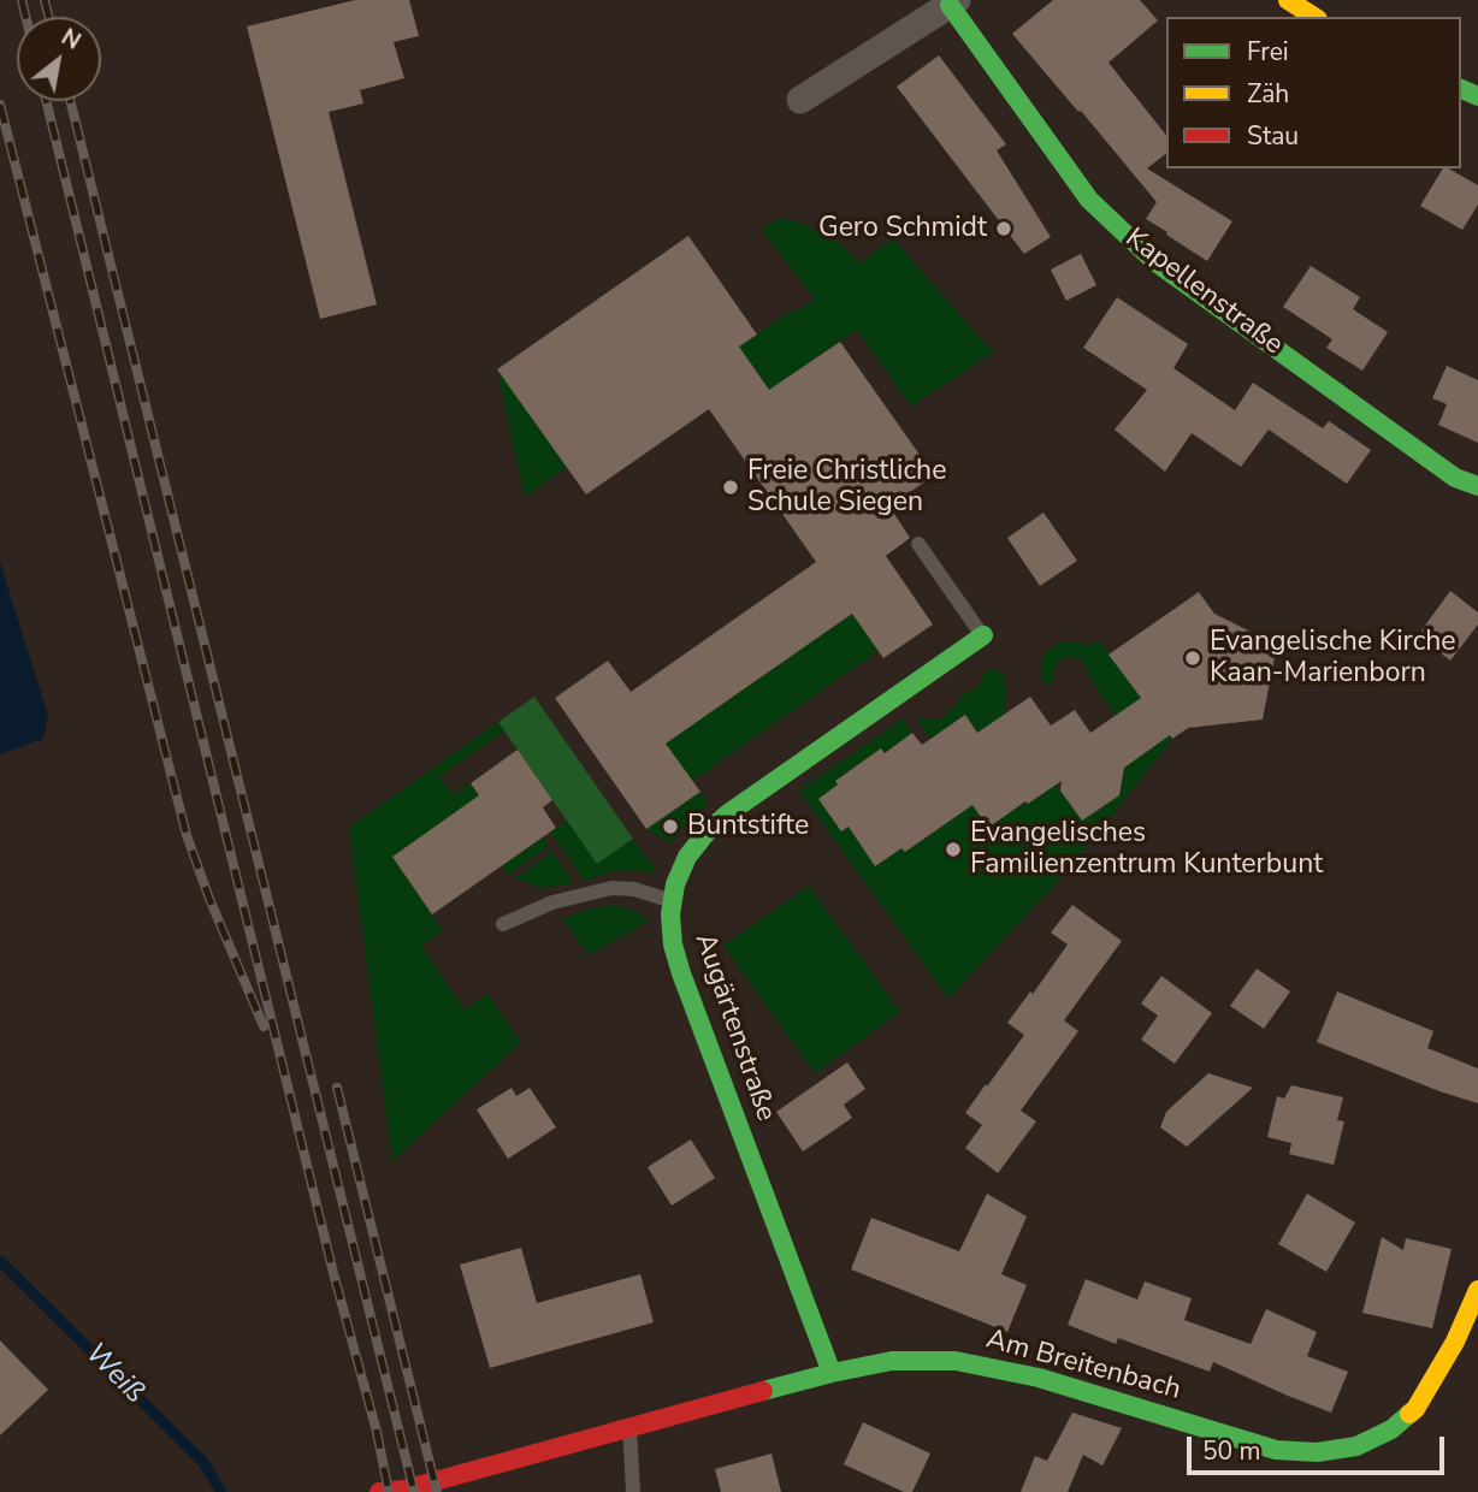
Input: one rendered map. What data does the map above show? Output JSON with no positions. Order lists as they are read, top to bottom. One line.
{"streets":{"street":["Kapellenstraße","Augärtenstraße","Am Breitenbach"]},"crossings":[["Augärtenstraße","Am Breitenbach"]],"water":["Weiß"],"places":["Gero Schmidt","Freie Christliche Schule Siegen","Evangelische Kirche Kaan-Marienborn","Buntstifte","Evangelisches Familienzentrum Kunterbunt"],"legend":["Frei","Zäh","Stau"],"scale_bar":"50 m","north":"top right"}
